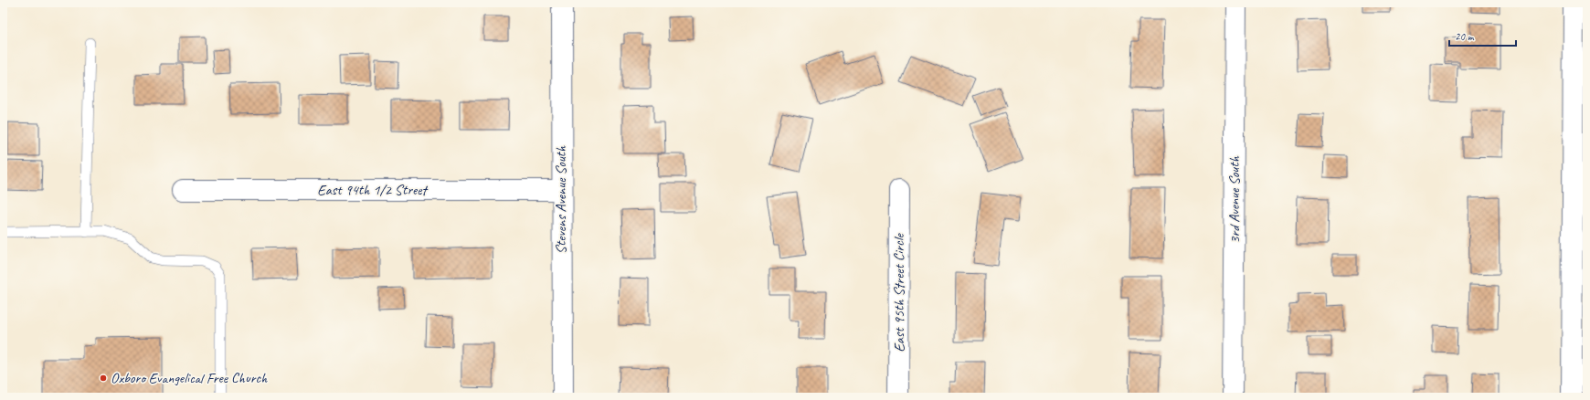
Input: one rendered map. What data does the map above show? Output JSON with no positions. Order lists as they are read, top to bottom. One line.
{"streets":{"street":["East 94th 1/2 Street","Stevens Avenue South","3rd Avenue South","East 95th Street Circle"]},"crossings":[["East 94th 1/2 Street","Stevens Avenue South"]],"places":["Oxboro Evangelical Free Church"],"scale_bar":"20 m"}
